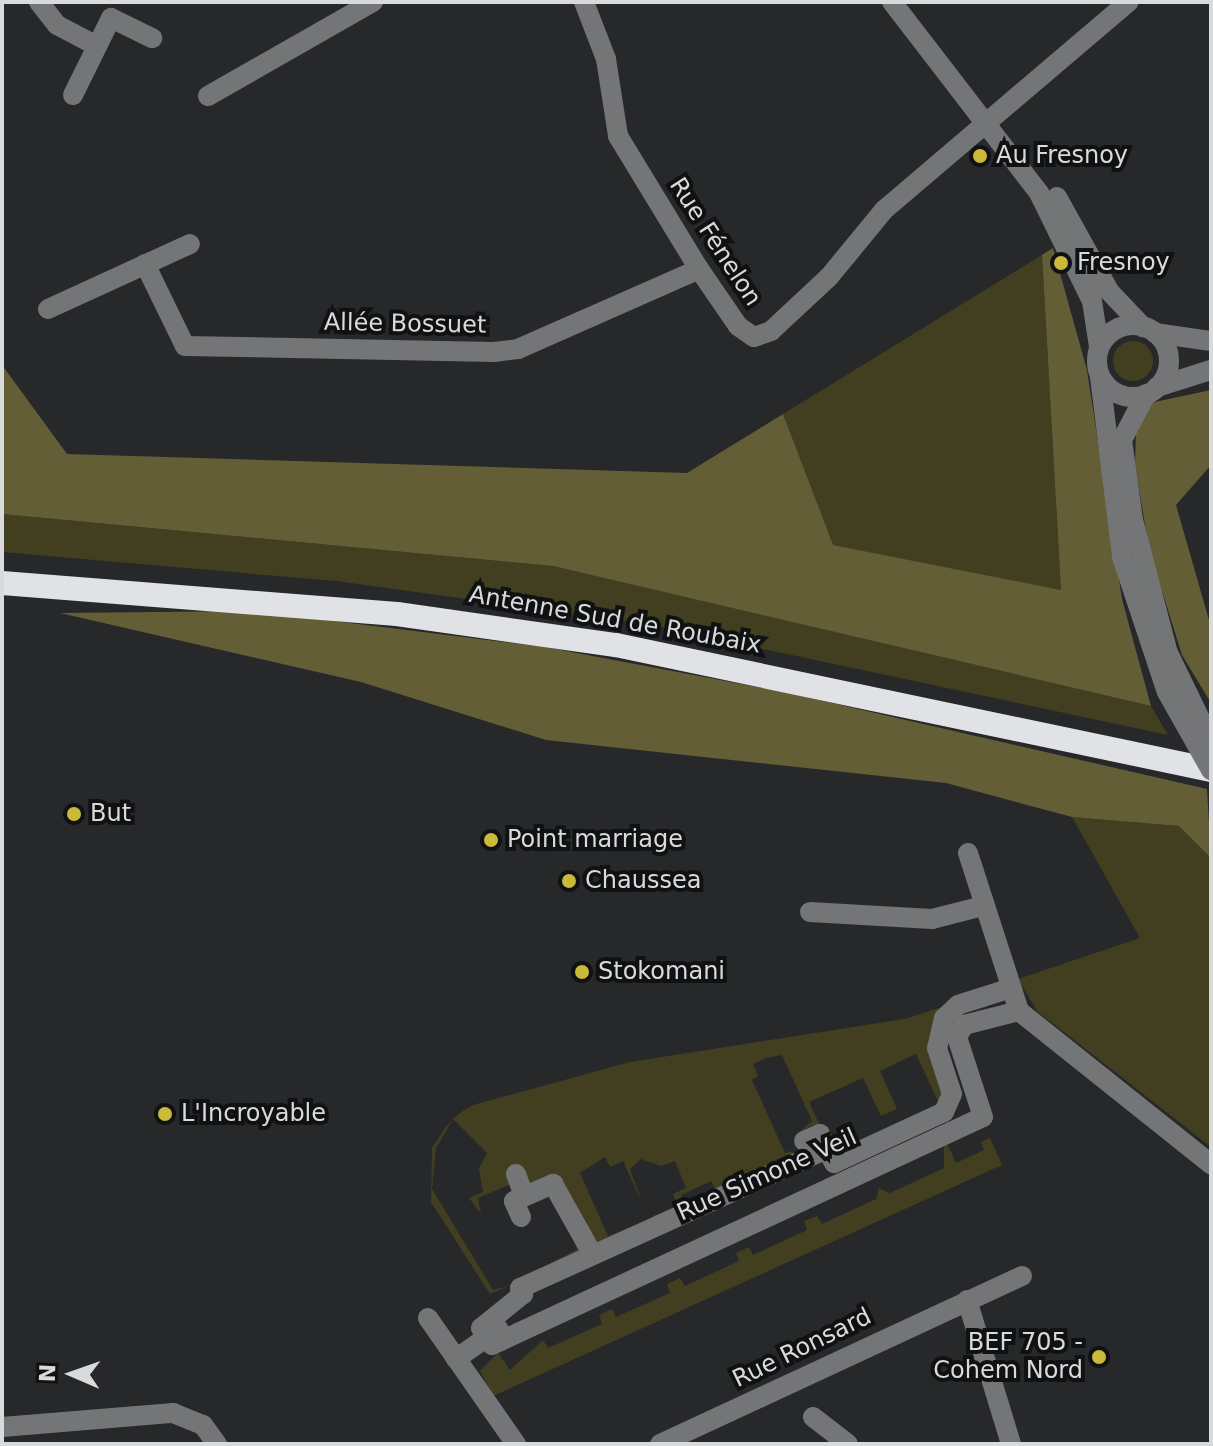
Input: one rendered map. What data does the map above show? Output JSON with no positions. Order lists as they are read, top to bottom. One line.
{"streets":{"highway":["Antenne Sud de Roubaix"],"street":["Rue Fénelon","Allée Bossuet","Rue Ronsard"]},"crossings":[["Rue Fénelon","Allée Bossuet"]],"places":["Au Fresnoy","Fresnoy","But","Point marriage","Chaussea","Stokomani","L'Incroyable","BEF 705 - Cohem Nord"],"north":"left"}
